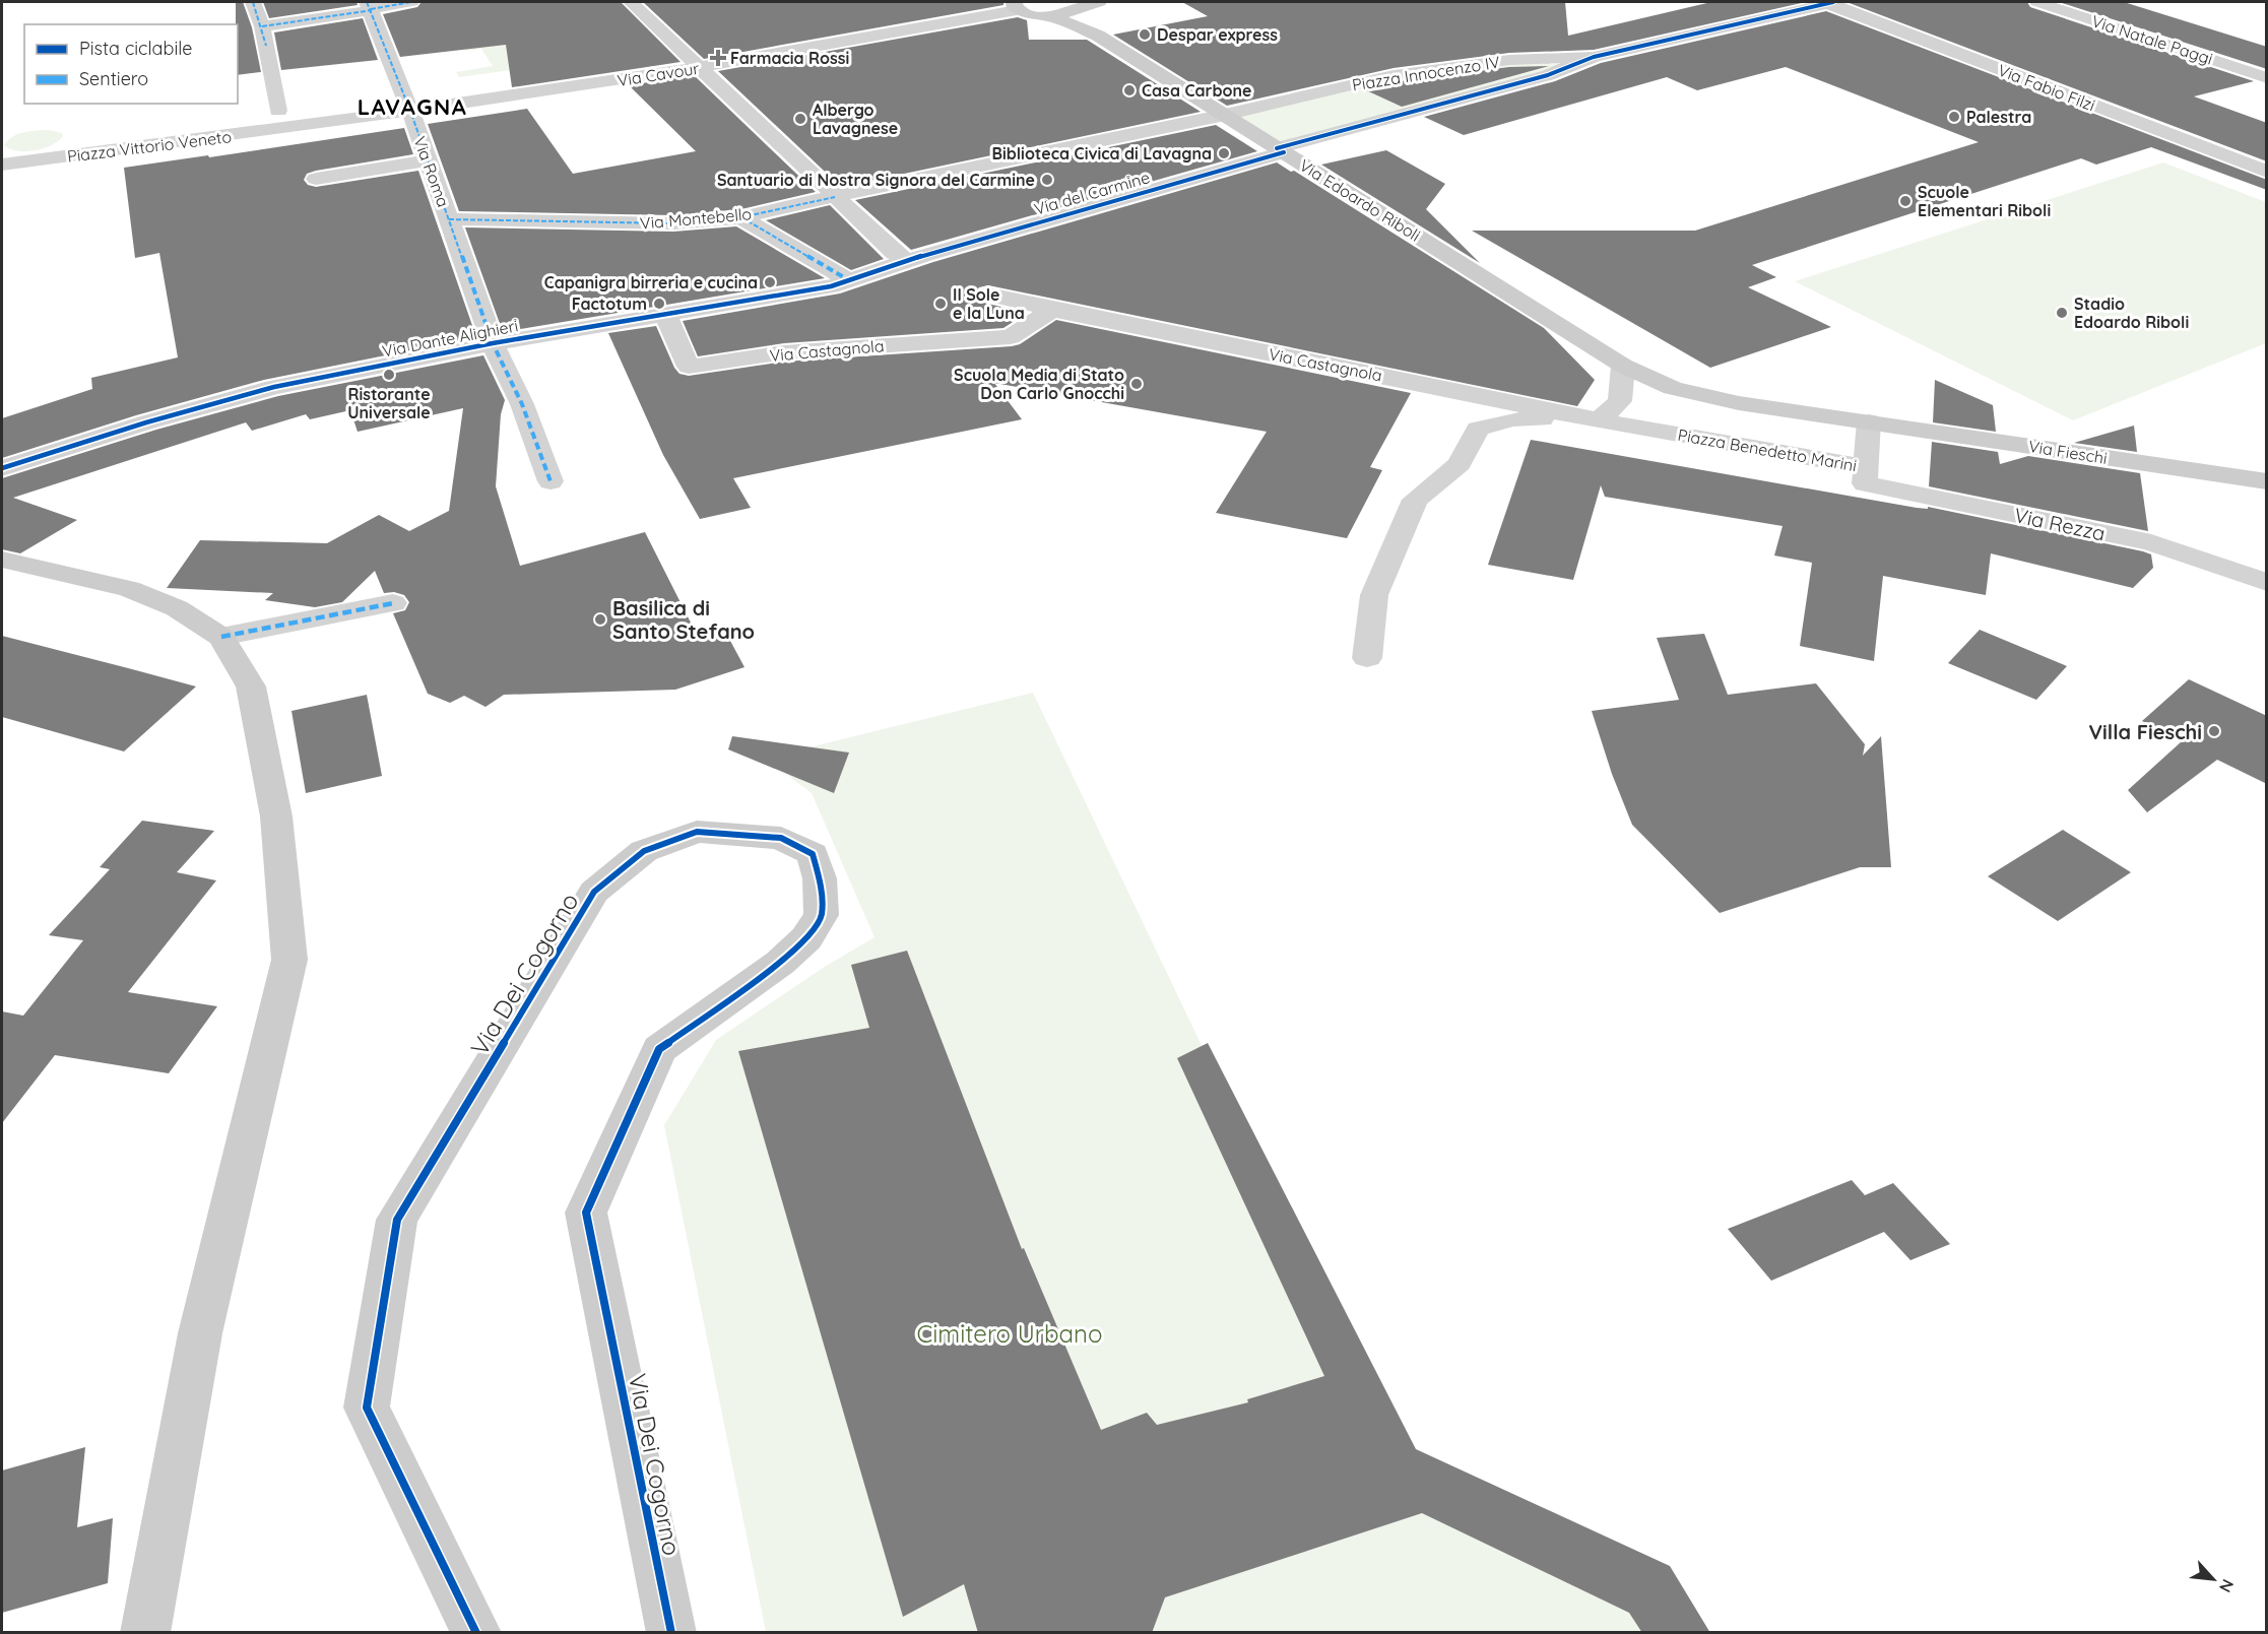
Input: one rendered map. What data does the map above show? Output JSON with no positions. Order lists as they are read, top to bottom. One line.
{"streets":{"street":["Via Natale Paggi","Piazza Innocenzo IV","Via Cavour","Via Fabio Filzi","Piazza Vittorio Veneto","Via Roma","Via del Carmine","Via Edoardo Riboli","Via Montebello","Via Dante Alighieri","Via Castagnola","Piazza Benedetto Marini","Via Fieschi","Via Rezza","Via Dei Cogorno"]},"crossings":[["Piazza Innocenzo IV","Via del Carmine"],["Piazza Innocenzo IV","Via Edoardo Riboli"],["Piazza Innocenzo IV","Via Montebello"],["Via Cavour","Piazza Vittorio Veneto"],["Via Cavour","Via Roma"],["Via Roma","Via Montebello"],["Via Roma","Via Dante Alighieri"],["Via del Carmine","Via Edoardo Riboli"],["Via del Carmine","Via Dante Alighieri"],["Via Edoardo Riboli","Via Montebello"],["Via Dante Alighieri","Via Castagnola"],["Via Castagnola","Piazza Benedetto Marini"],["Piazza Benedetto Marini","Via Fieschi"],["Piazza Benedetto Marini","Via Rezza"]],"districts":["LAVAGNA"],"parks":["Cimitero Urbano"],"places":{"other":["Despar express","Casa Carbone","Palestra","Albergo Lavagnese","Biblioteca Civica di Lavagna","Santuario di Nostra Signora del Carmine","Scuole Elementari Riboli","Capanigra birreria e cucina","Factotum","Il Sole e la Luna","Stadio Edoardo Riboli","Ristorante Universale","Scuola Media di Stato Don Carlo Gnocchi","Basilica di Santo Stefano","Villa Fieschi"],"health":["Farmacia Rossi"]},"legend":["Pista ciclabile","Sentiero"],"north":"bottom right"}
